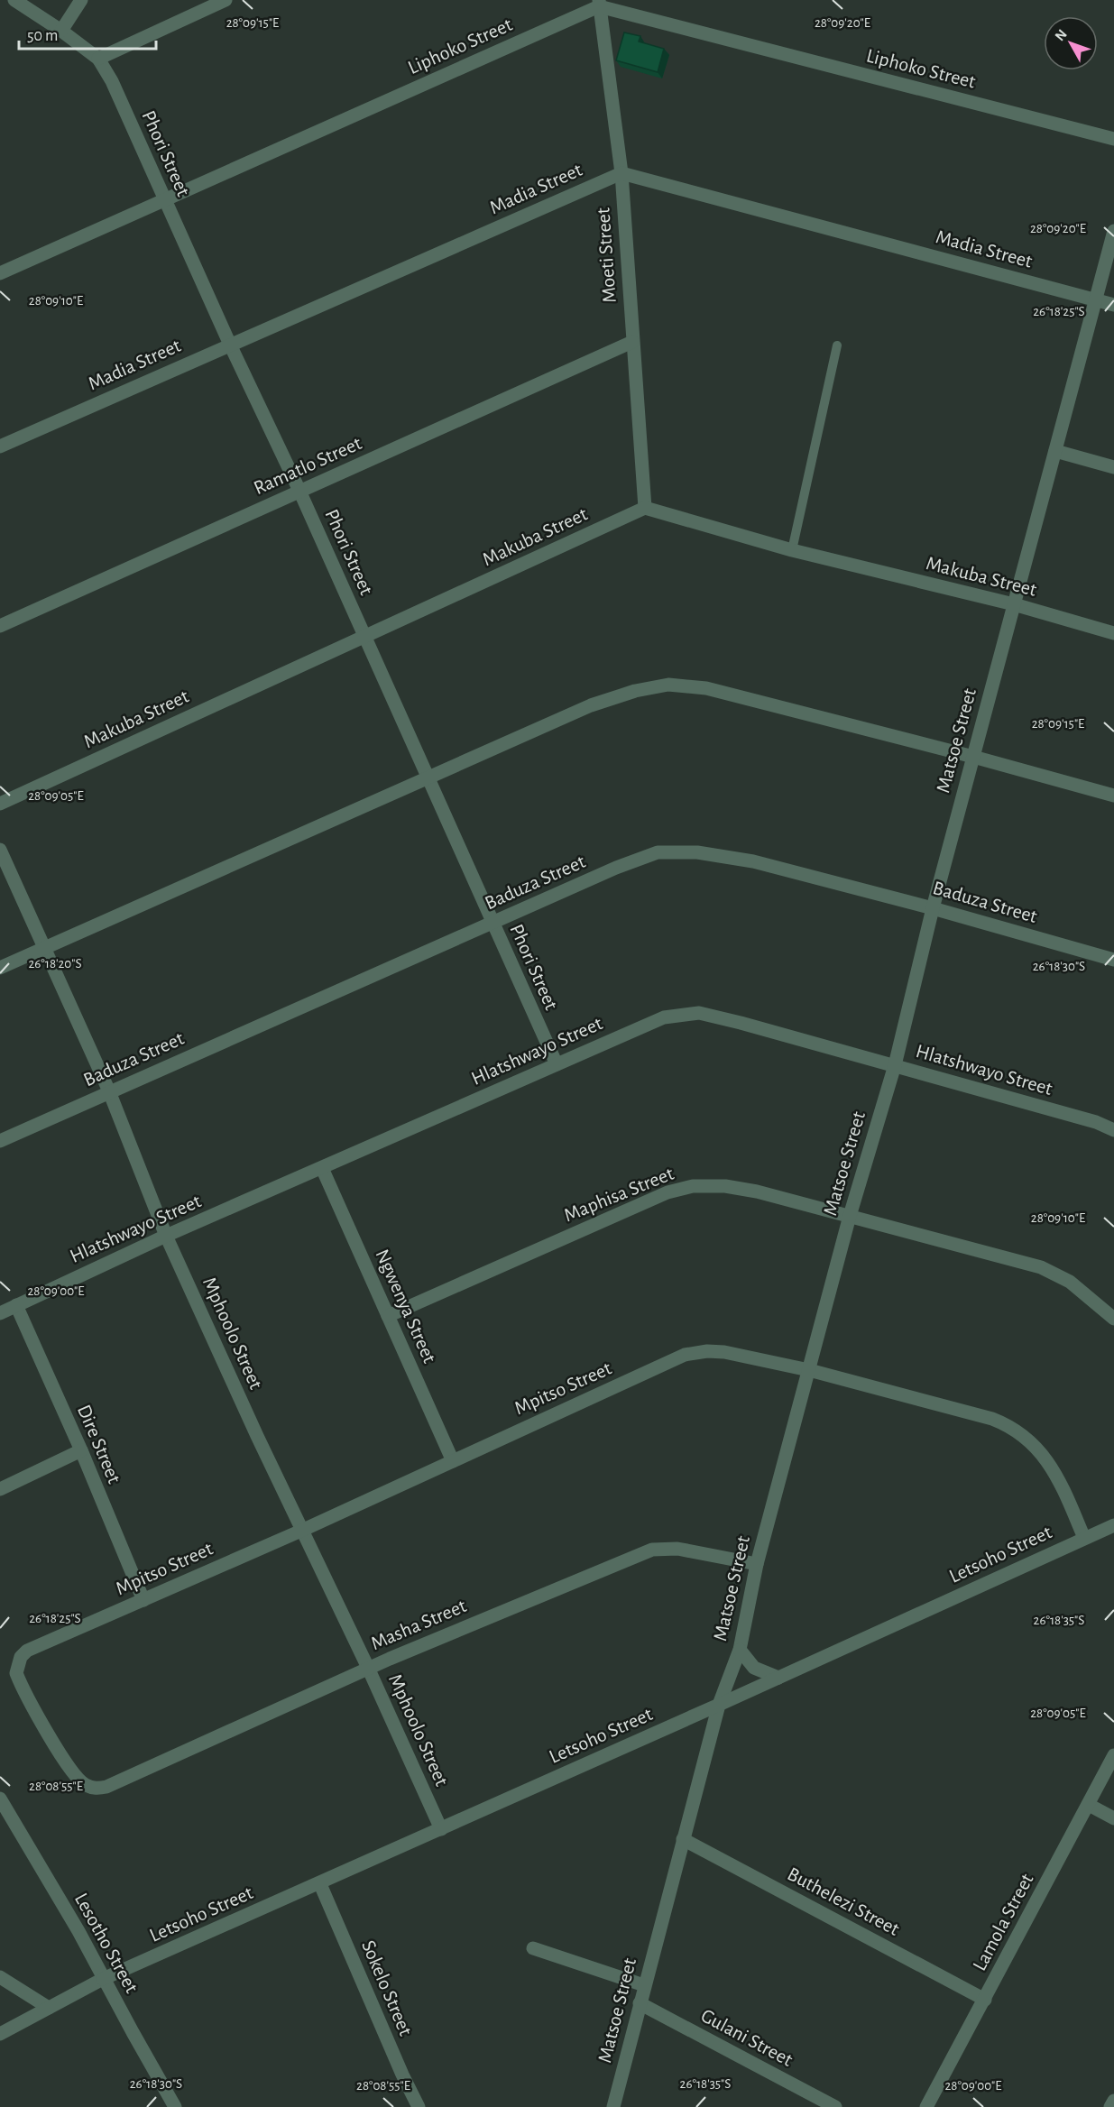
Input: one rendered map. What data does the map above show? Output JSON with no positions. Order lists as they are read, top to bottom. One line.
{"streets":{"street":["Liphoko Street","Phori Street","Madia Street","Moeti Street","Ramatlo Street","Makuba Street","Matsoe Street","Baduza Street","Hlatshwayo Street","Maphisa Street","Ngwenya Street","Mphoolo Street","Mpitso Street","Dire Street","Letsoho Street","Masha Street","Buthelezi Street","Lamola Street","Lesotho Street","Sokelo Street","Gulani Street"]},"crossings":[["Liphoko Street","Phori Street"],["Liphoko Street","Moeti Street"],["Phori Street","Madia Street"],["Phori Street","Ramatlo Street"],["Phori Street","Makuba Street"],["Phori Street","Baduza Street"],["Phori Street","Hlatshwayo Street"],["Madia Street","Moeti Street"],["Madia Street","Matsoe Street"],["Moeti Street","Ramatlo Street"],["Moeti Street","Makuba Street"],["Makuba Street","Matsoe Street"],["Matsoe Street","Baduza Street"],["Matsoe Street","Hlatshwayo Street"],["Matsoe Street","Maphisa Street"],["Matsoe Street","Mpitso Street"],["Matsoe Street","Letsoho Street"],["Matsoe Street","Masha Street"],["Matsoe Street","Buthelezi Street"],["Matsoe Street","Gulani Street"],["Baduza Street","Mphoolo Street"],["Hlatshwayo Street","Ngwenya Street"],["Hlatshwayo Street","Mphoolo Street"],["Hlatshwayo Street","Dire Street"],["Maphisa Street","Ngwenya Street"],["Ngwenya Street","Mpitso Street"],["Mphoolo Street","Mpitso Street"],["Mphoolo Street","Letsoho Street"],["Mphoolo Street","Masha Street"],["Mpitso Street","Dire Street"],["Mpitso Street","Letsoho Street"],["Mpitso Street","Masha Street"],["Letsoho Street","Lesotho Street"],["Letsoho Street","Sokelo Street"],["Buthelezi Street","Lamola Street"]],"scale_bar":"50 m","north":"top left","coordinates":["28°09'15\"E","28°09'20\"E","28°09'10\"E","26°18'25\"S","28°09'05\"E","26°18'20\"S","26°18'30\"S","28°09'00\"E","26°18'35\"S","28°08'55\"E"]}
